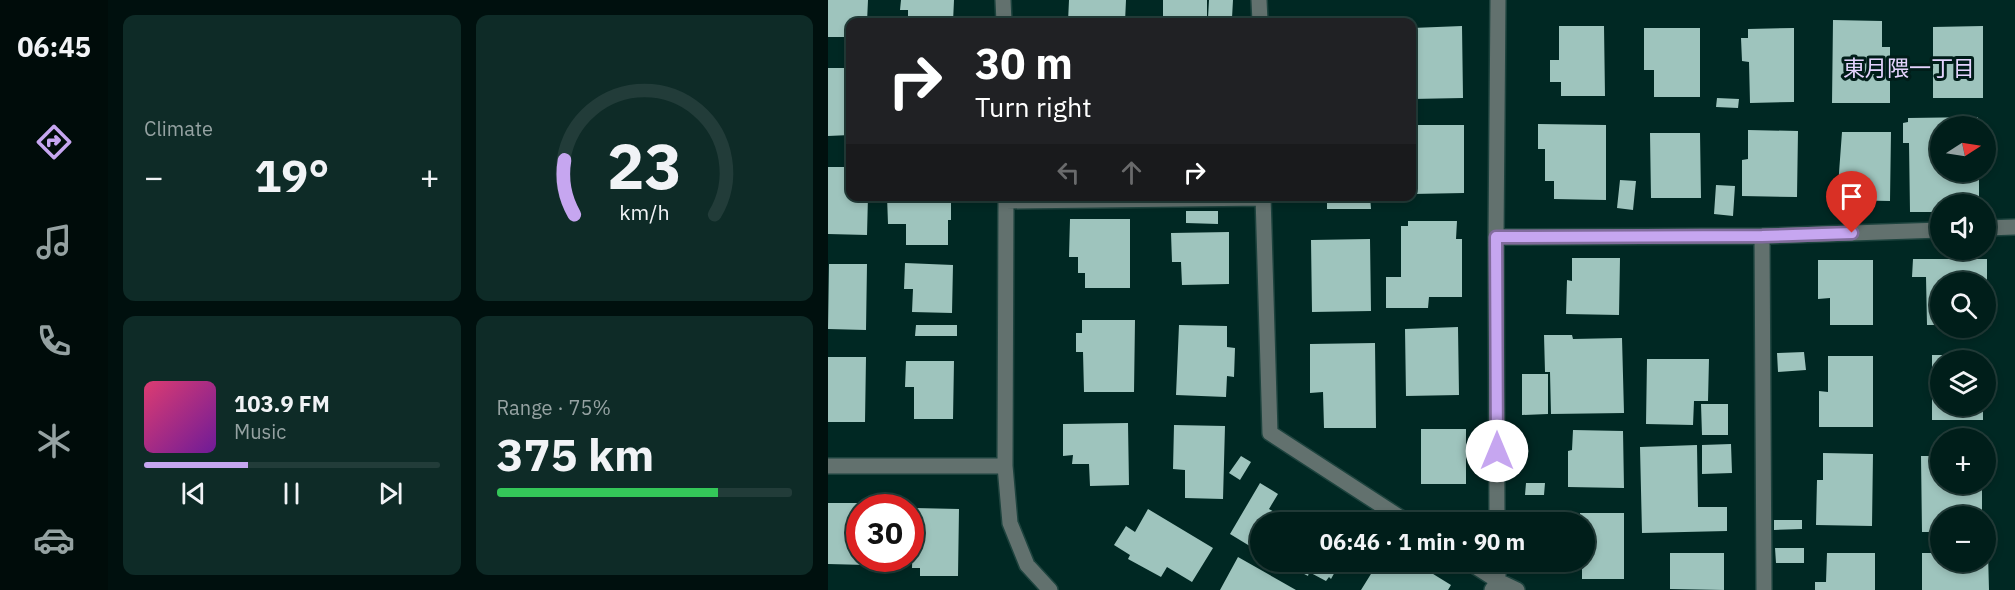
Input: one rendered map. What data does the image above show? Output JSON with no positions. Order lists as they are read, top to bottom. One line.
{"districts":["東月隈一丁目"],"north":"right","page":{"tabs":"06:45","tile":["Climate",["Range · 75%","375 km"]],"turn":["30 m","Turn right"],"map_buttons":["+","−"],"heat":["−","19°","+"],"song":["103.9 FM","Music"],"limit":"30","trip":"06:46 · 1 min · 90 m","gauge":["23","km/h"]}}
